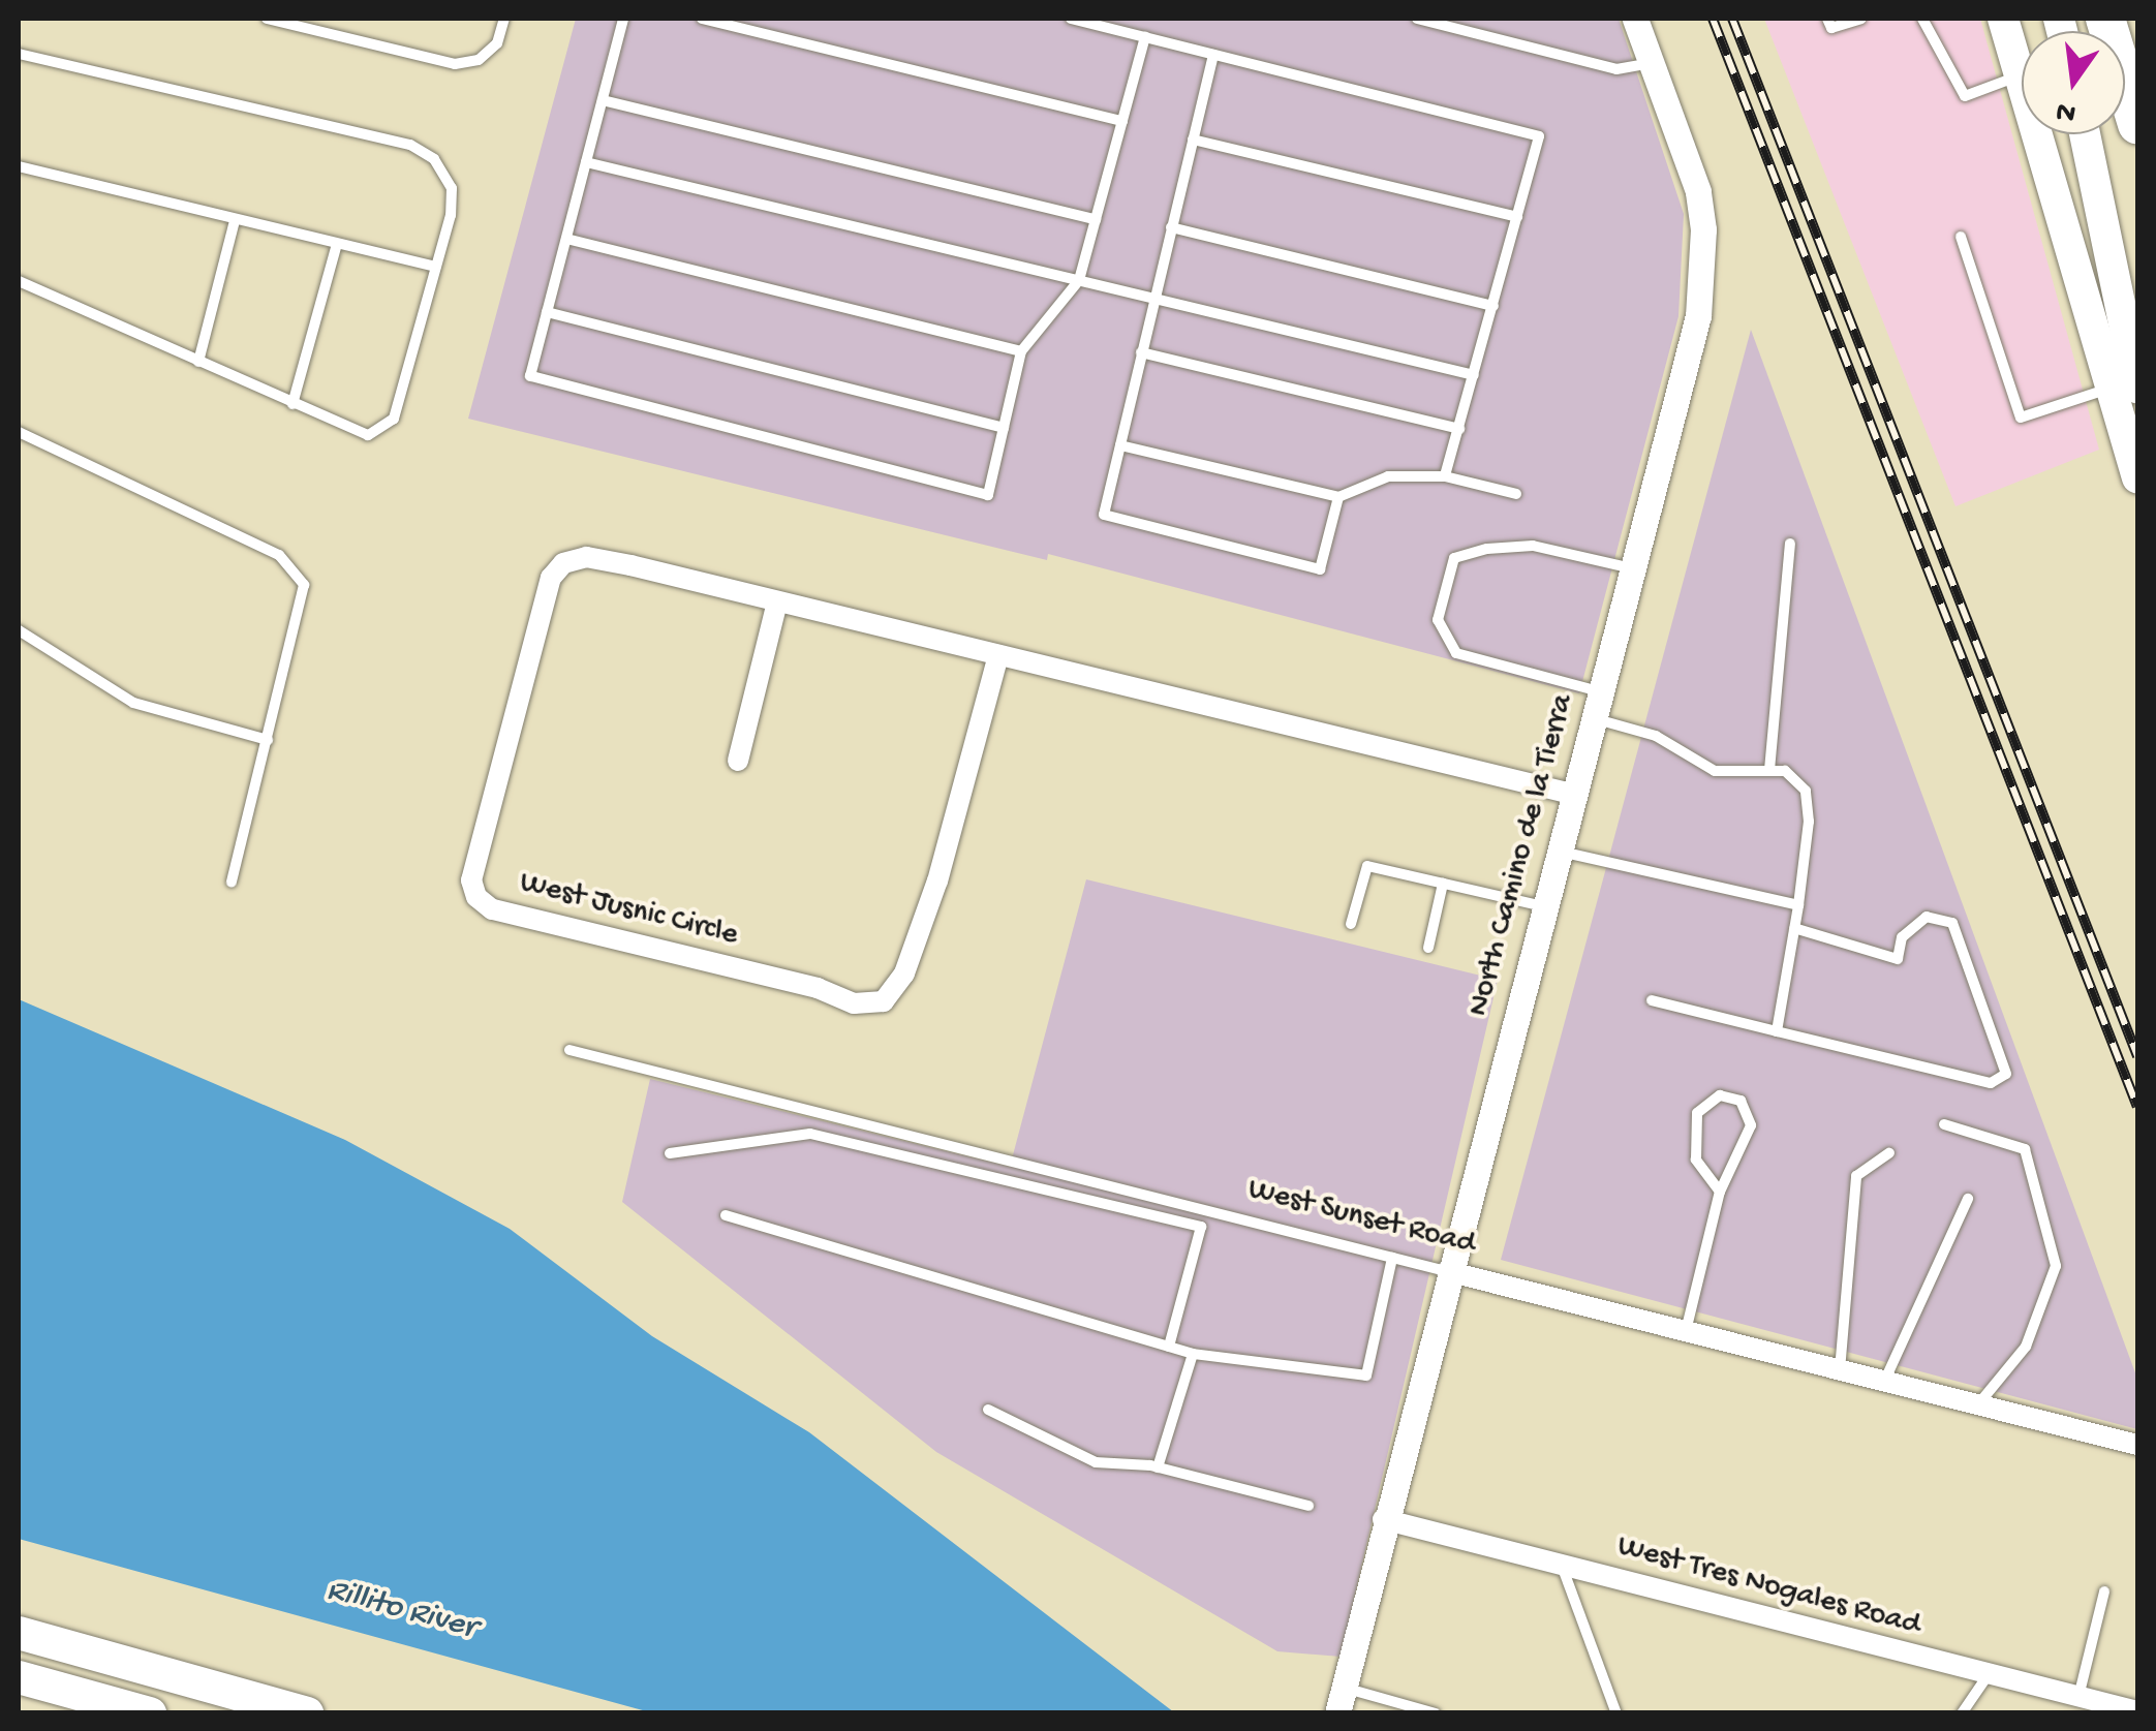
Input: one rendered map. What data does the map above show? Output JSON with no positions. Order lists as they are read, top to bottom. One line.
{"streets":{"street":["North Camino de la Tierra","West Jusnic Circle","West Sunset Road","West Tres Nogales Road"]},"crossings":[["North Camino de la Tierra","West Jusnic Circle"],["North Camino de la Tierra","West Sunset Road"],["North Camino de la Tierra","West Tres Nogales Road"]],"water":["Rillito River"],"north":"bottom"}
